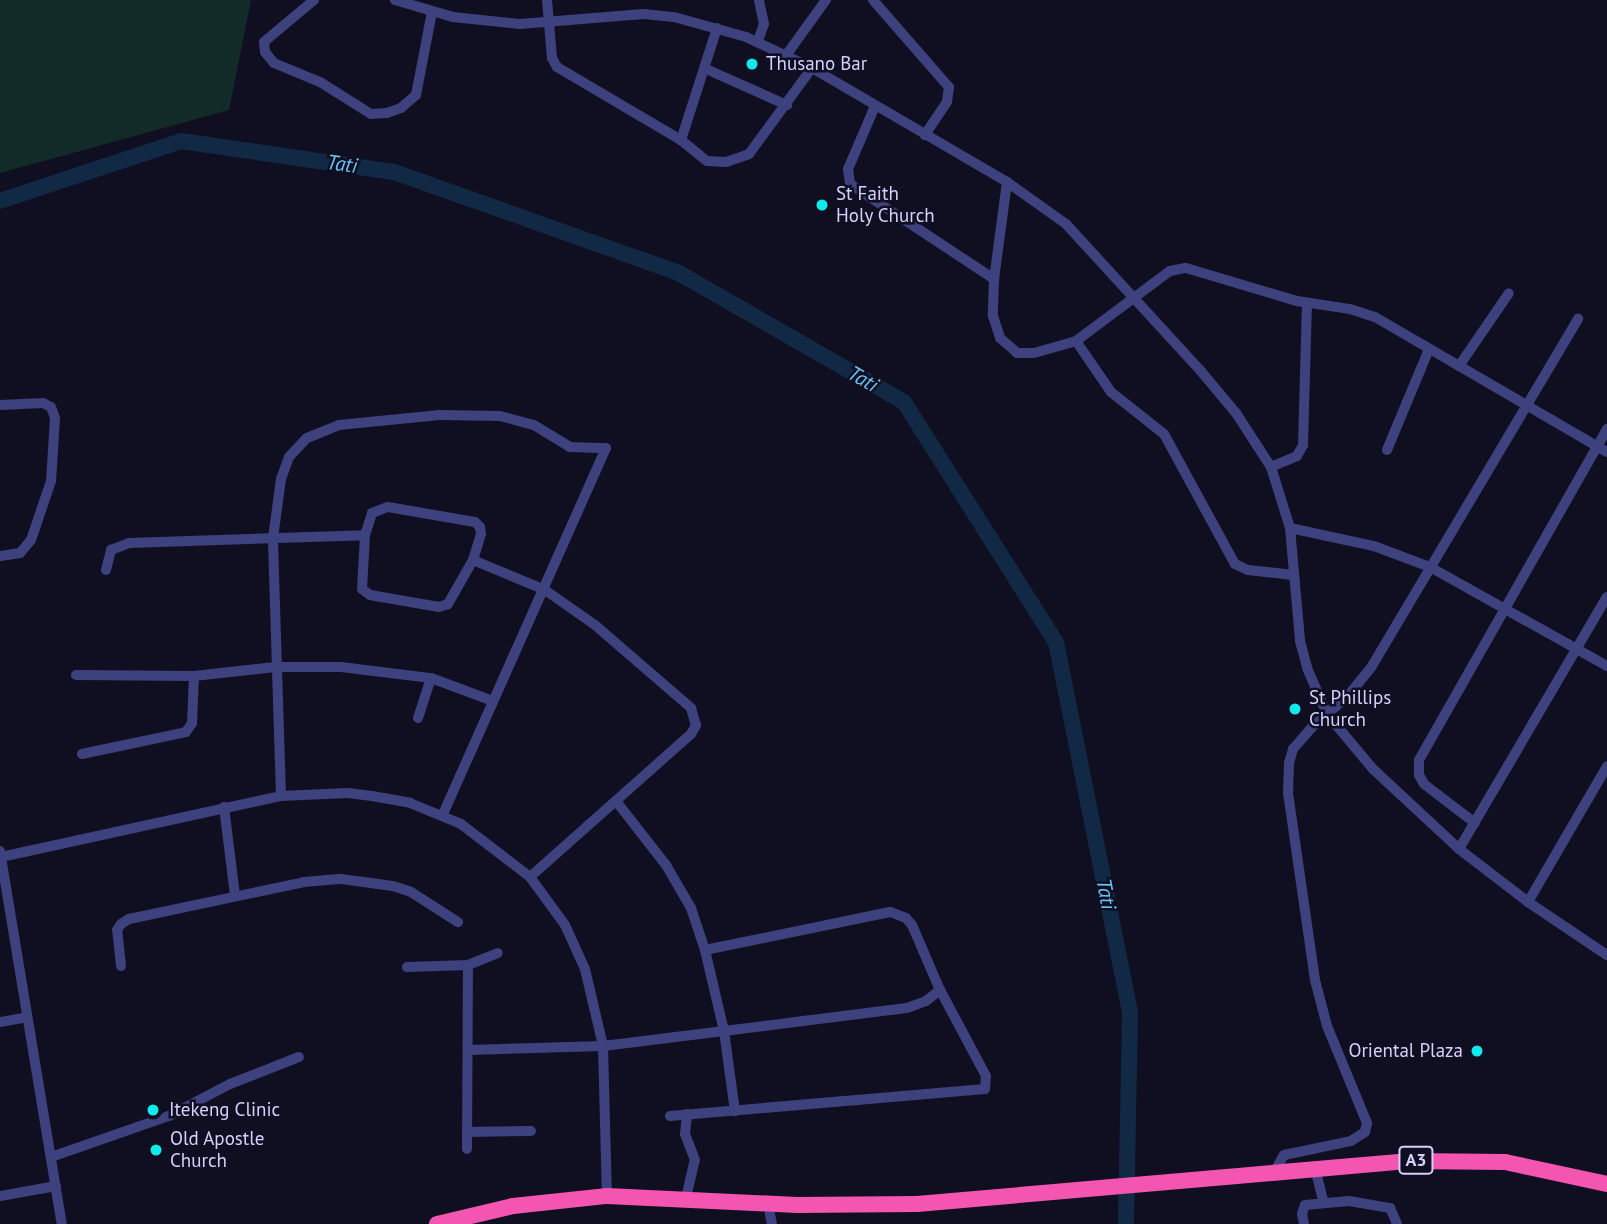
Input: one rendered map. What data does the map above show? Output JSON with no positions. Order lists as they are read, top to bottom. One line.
{"streets":{"highway":["A3"]},"water":["Tati"],"places":["Thusano Bar","St Faith Holy Church","St Phillips Church","Oriental Plaza","Itekeng Clinic","Old Apostle Church"]}
